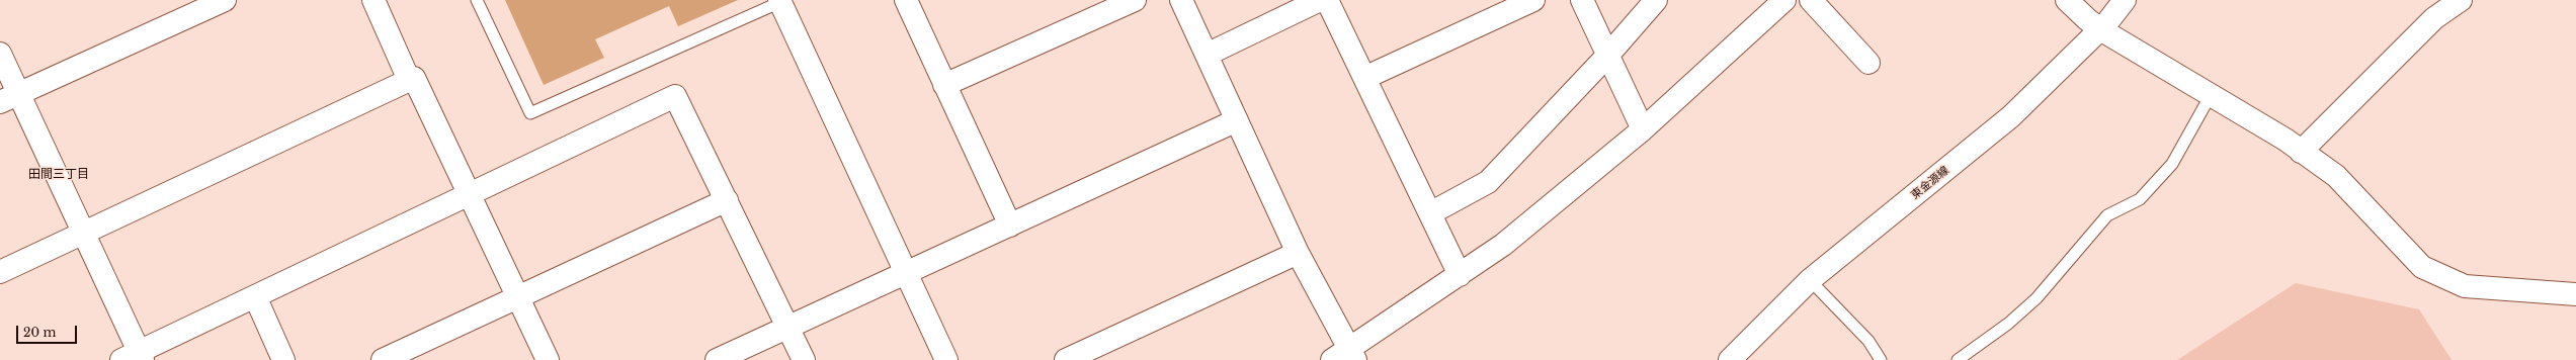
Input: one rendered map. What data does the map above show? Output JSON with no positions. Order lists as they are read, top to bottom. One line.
{"streets":{"street":["東金源線"]},"districts":["田間三丁目"],"scale_bar":"20 m"}
